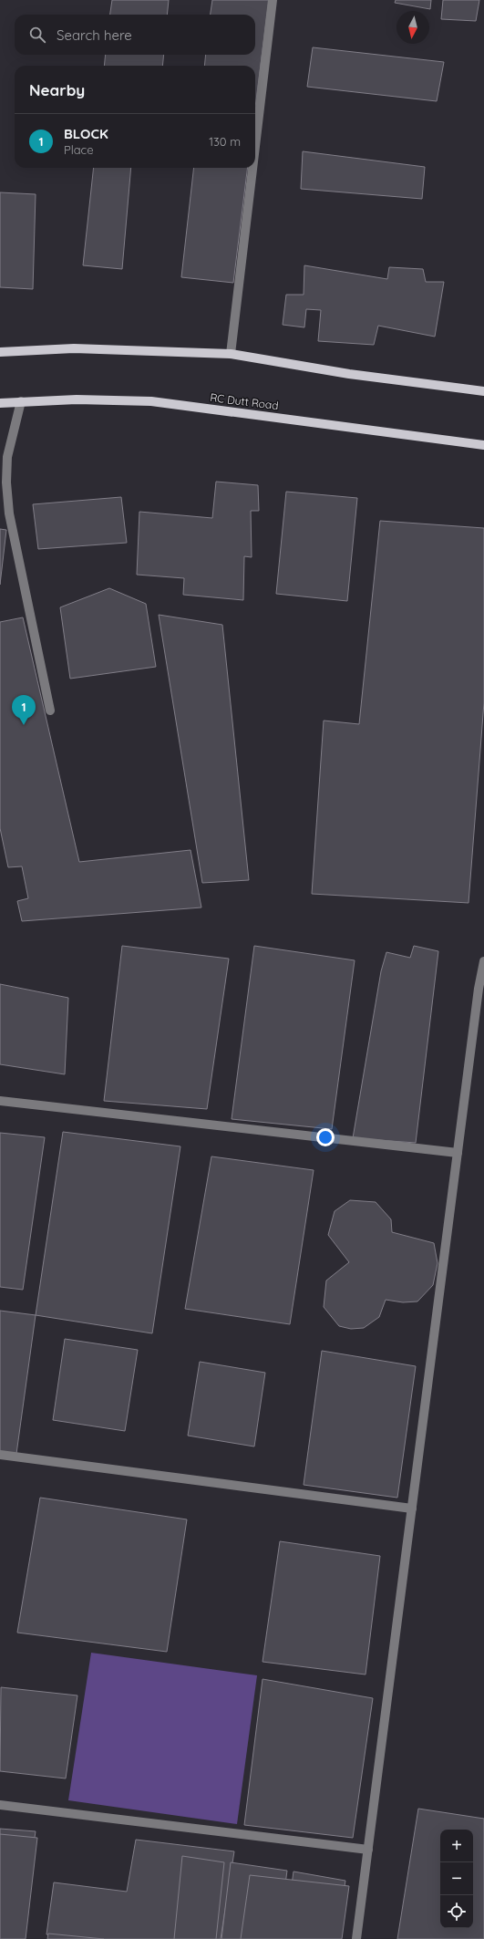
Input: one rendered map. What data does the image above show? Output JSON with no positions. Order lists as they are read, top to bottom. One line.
{"streets":{"main road":["RC Dutt Road"]},"north":"bottom","page":{"search":"Search here","heading":"Nearby","list":[{"mark":"1","name":"BLOCK","note":"Place","value":"130 m"}],"pins":"1","map_buttons":["+","−"]}}
